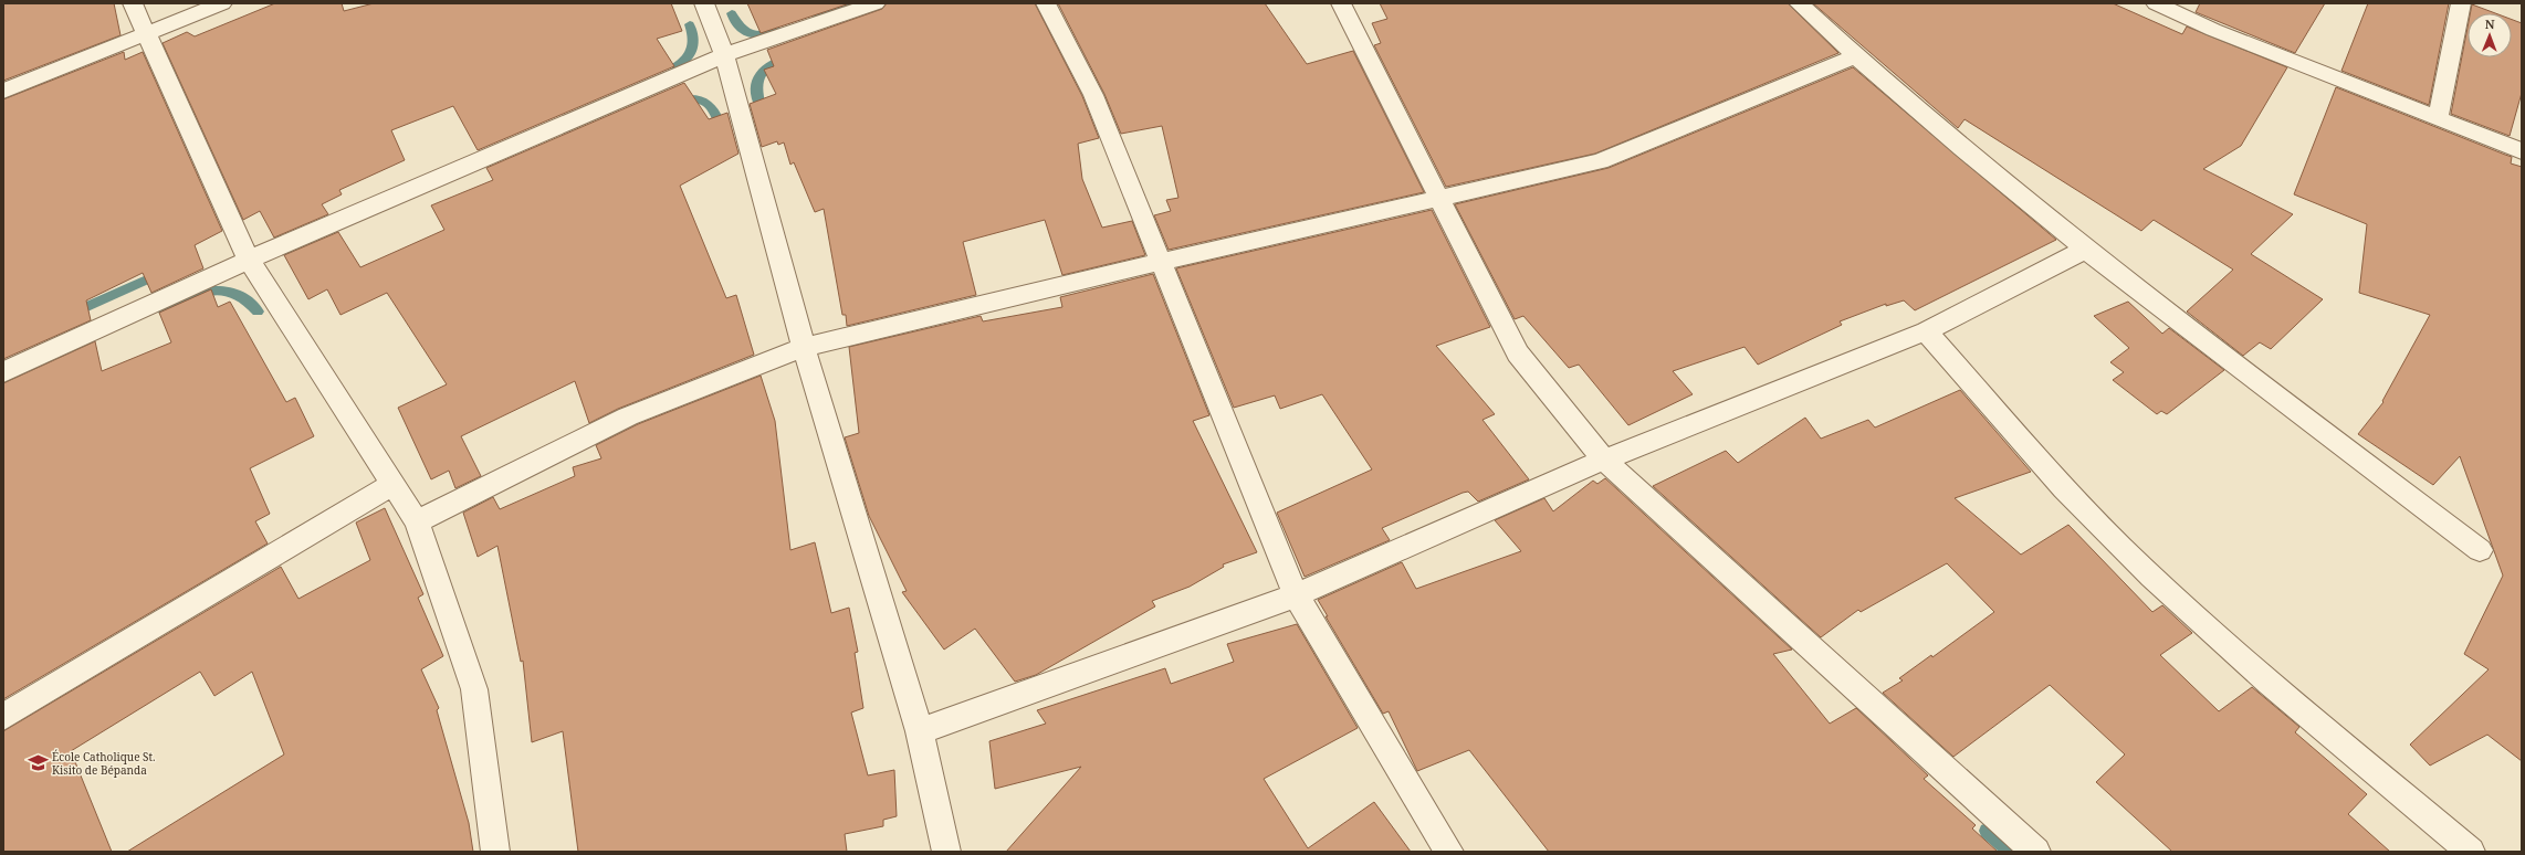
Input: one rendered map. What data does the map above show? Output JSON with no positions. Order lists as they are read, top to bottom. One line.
{"places":{"school or university":["École Catholique St. Kisito de Bépanda"]},"north":"top"}
